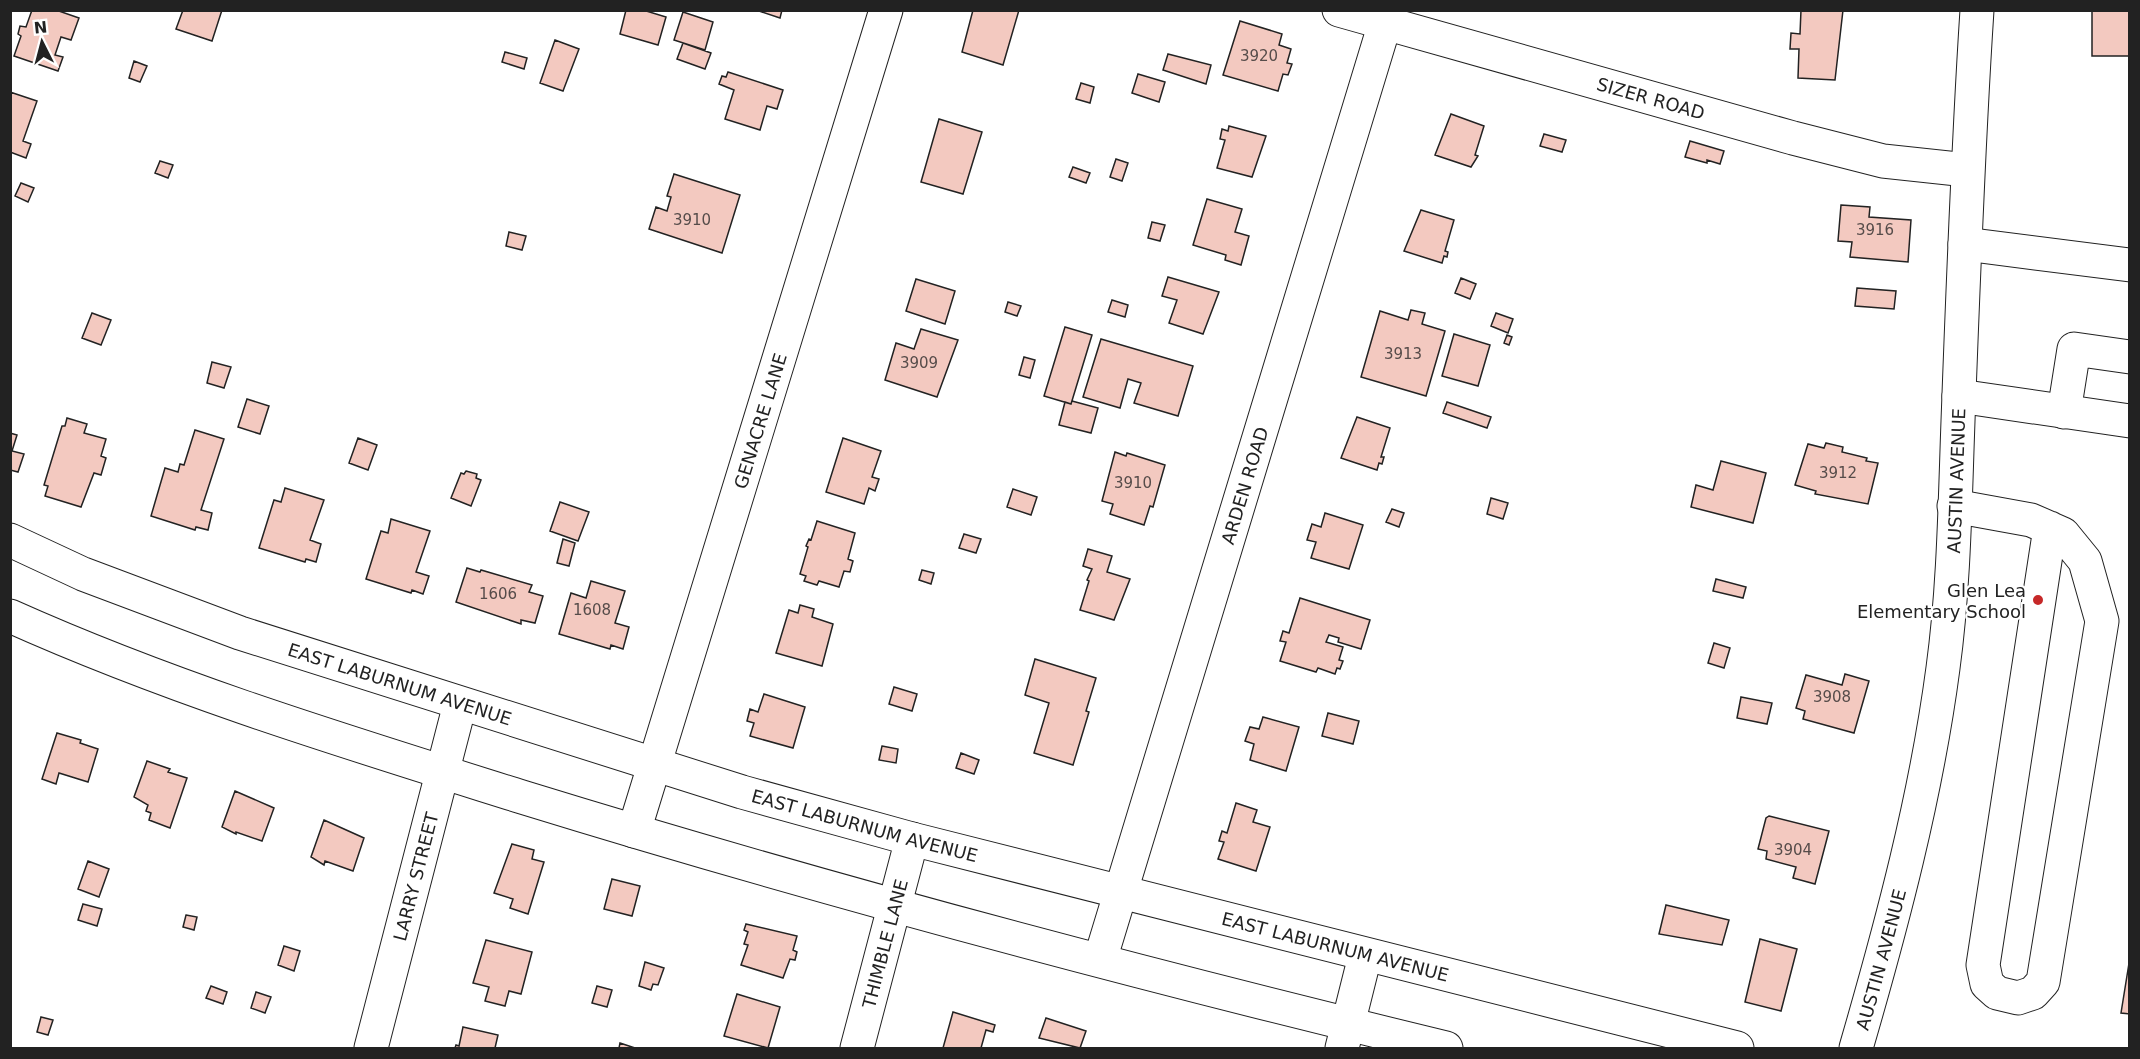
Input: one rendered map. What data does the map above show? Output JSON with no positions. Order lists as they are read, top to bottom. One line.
{"streets":{"street":["SIZER ROAD","GENACRE LANE","AUSTIN AVENUE","ARDEN ROAD","EAST LABURNUM AVENUE","LARRY STREET","THIMBLE LANE"]},"crossings":[["SIZER ROAD","AUSTIN AVENUE"],["SIZER ROAD","ARDEN ROAD"],["GENACRE LANE","EAST LABURNUM AVENUE"],["ARDEN ROAD","EAST LABURNUM AVENUE"],["EAST LABURNUM AVENUE","LARRY STREET"],["EAST LABURNUM AVENUE","THIMBLE LANE"]],"places":["Glen Lea Elementary School"],"house_numbers":["3920","3910","3916","3913","3909","3912","3910","1606","1608","3908","3904"],"north":"top"}
